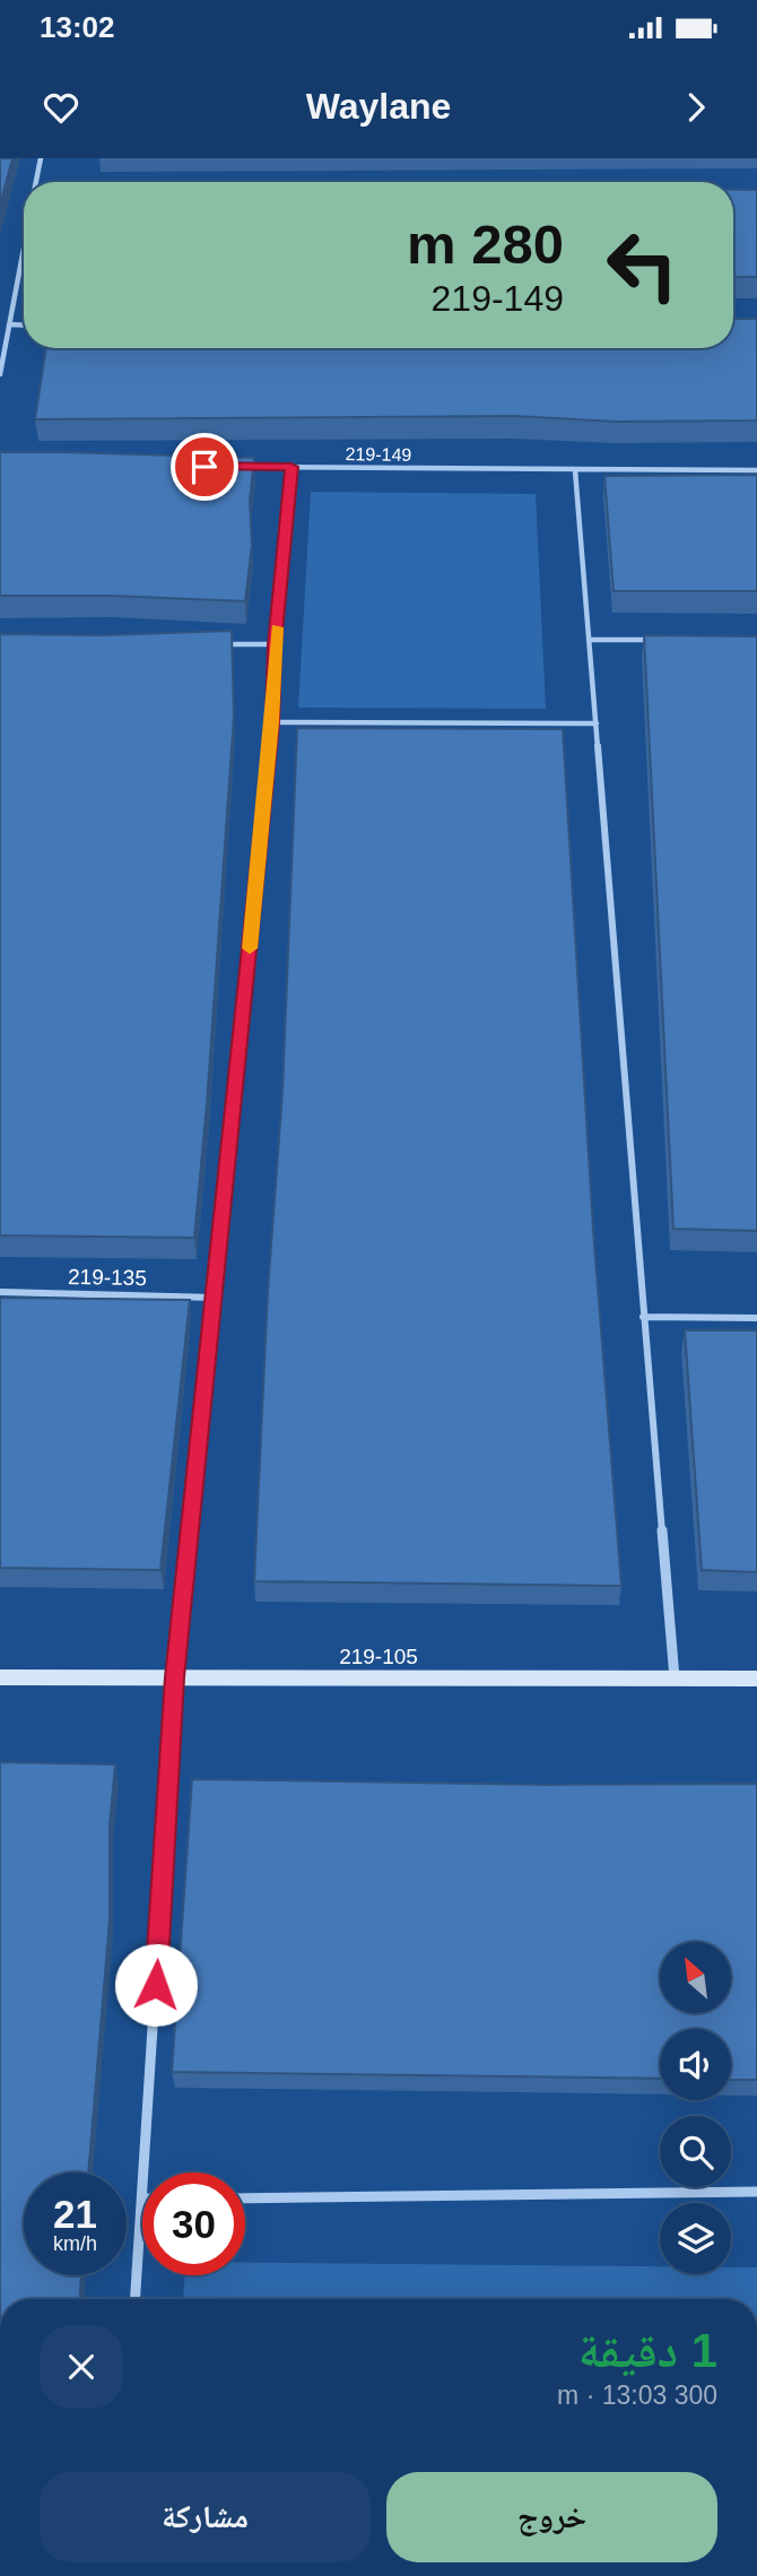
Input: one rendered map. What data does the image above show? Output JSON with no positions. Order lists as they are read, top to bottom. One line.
{"streets":{"street":["219-149","219-135","219-105"]},"north":"top left","page":{"status":"13:02","header":"Waylane","turn":["280 m","219-149"],"speed":"21 km/h","limit":"30","heading":["1 دقيقة","300 m · 13:03"],"buttons":["خروج","مشاركة"]}}
